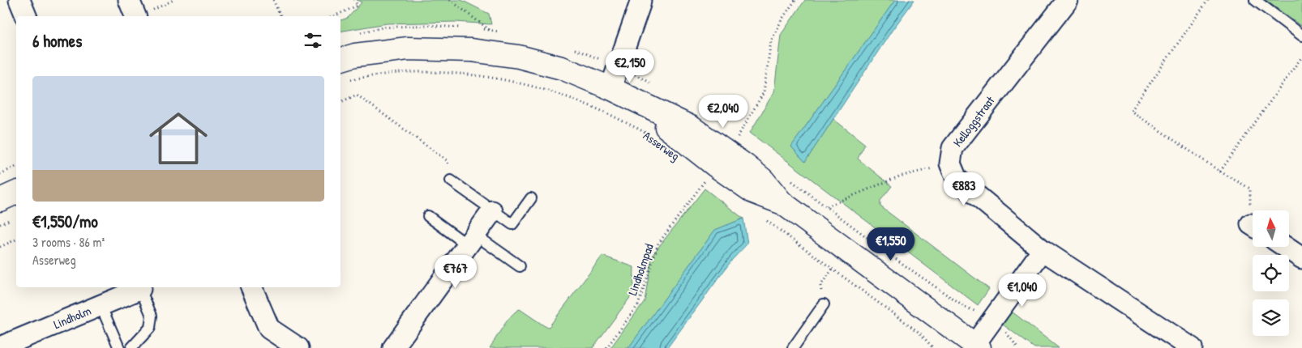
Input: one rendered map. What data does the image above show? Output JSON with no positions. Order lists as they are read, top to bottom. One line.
{"streets":{"street":["Kelloggstraat","Asserweg","Lindholm"],"path":["Lindholmpad"]},"north":"top","page":{"heading":"6 homes","price":["€2,150","€2,040","€883","€1,550","€767","€1,040"],"list":[{"name":"€1,550/mo","note":"3 rooms · 86 m² · Asserweg"}]}}
